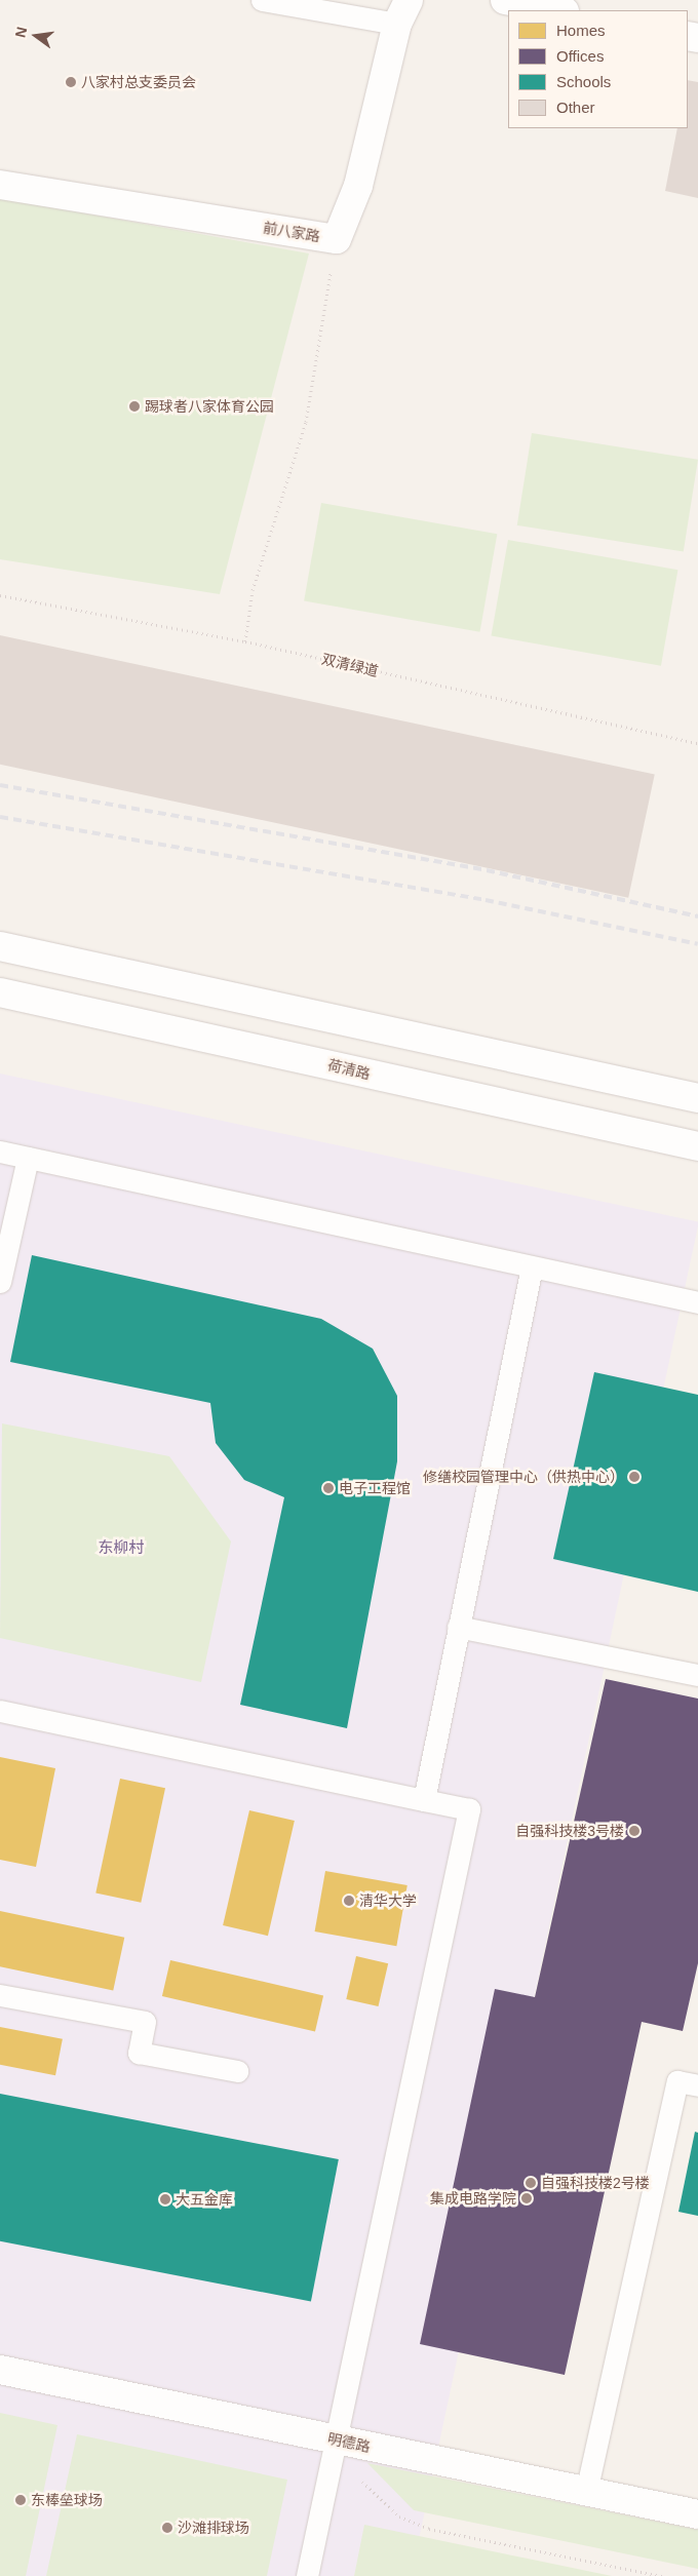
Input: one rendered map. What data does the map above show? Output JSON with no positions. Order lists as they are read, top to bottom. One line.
{"streets":{"main road":["前八家路","荷清路","明德路"],"path":["双清绿道"]},"districts":["东柳村"],"places":["八家村总支委员会","踢球者八家体育公园","修缮校园管理中心（供热中心）","电子工程馆","自强科技楼3号楼","清华大学","自强科技楼2号楼","集成电路学院","大五金库","东棒垒球场","沙滩排球场"],"legend":["Homes","Offices","Schools","Other"],"north":"left"}
